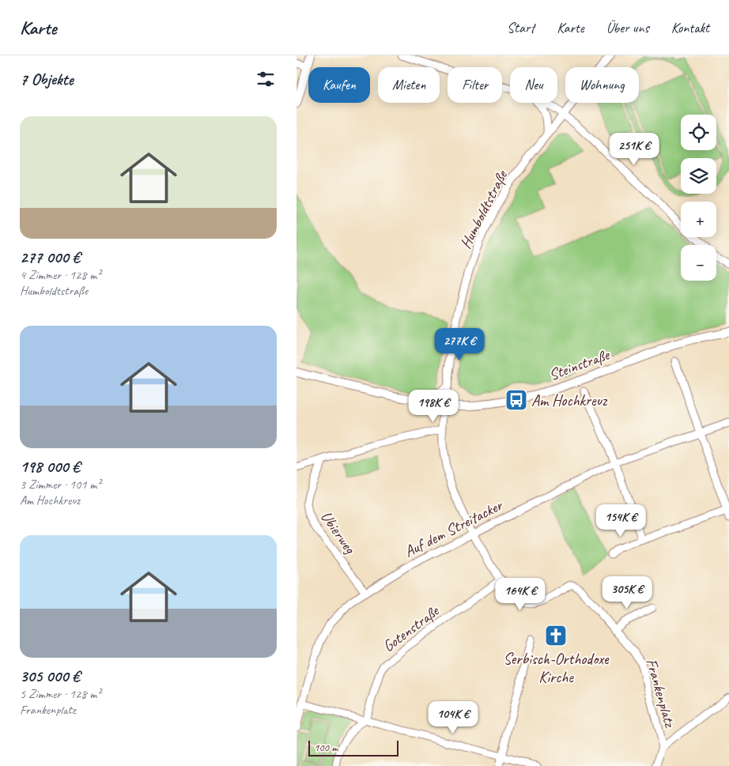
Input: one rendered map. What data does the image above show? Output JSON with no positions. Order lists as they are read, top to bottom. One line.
{"streets":{"main road":["Steinstraße"],"street":["Humboldtstraße","Auf dem Streitacker","Ubierweg","Gotenstraße","Frankenplatz"]},"crossings":[["Humboldtstraße","Steinstraße"],["Humboldtstraße","Auf dem Streitacker"],["Humboldtstraße","Gotenstraße"],["Humboldtstraße","Frankenplatz"],["Auf dem Streitacker","Ubierweg"]],"places":{"bus stop":["Am Hochkreuz"],"church":["Serbisch-Orthodoxe Kirche"]},"scale_bar":"100 m","page":{"header":"Karte","nav":["Start","Karte","Über uns","Kontakt"],"heading":"7 Objekte","chip":["Kaufen","Mieten","Filter","Neu","Wohnung"],"list":[{"name":"277 000 €","note":"4 Zimmer · 128 m² · Humboldtstraße"},{"name":"198 000 €","note":"3 Zimmer · 101 m² · Am Hochkreuz"},{"name":"305 000 €","note":"5 Zimmer · 128 m² · Frankenplatz"}],"map_buttons":["+","−"],"price":["251K €","277K €","198K €","154K €","305K €","164K €","104K €"],"scale":"100 m"}}
